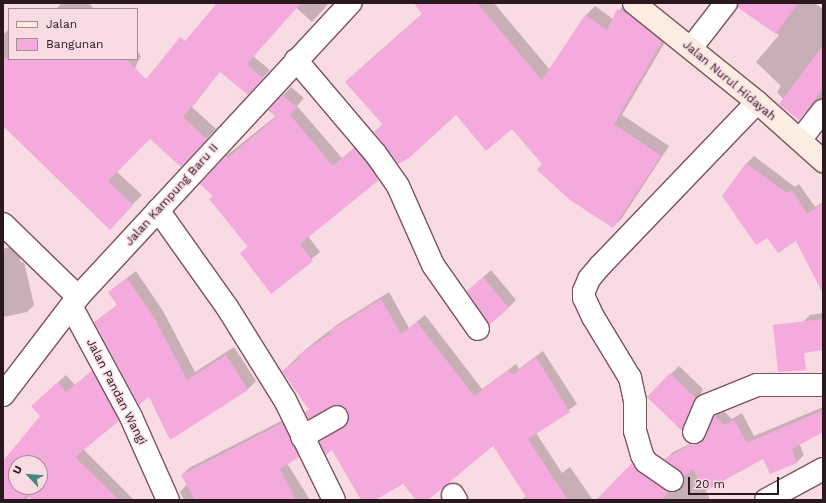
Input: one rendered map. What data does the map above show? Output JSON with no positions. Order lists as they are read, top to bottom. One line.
{"streets":{"street":["Jalan Nurul Hidayah","Jalan Kampung Baru II","Jalan Pandan Wangi"]},"crossings":[["Jalan Kampung Baru II","Jalan Pandan Wangi"]],"legend":["Jalan","Bangunan"],"scale_bar":"20 m","north":"top left"}
